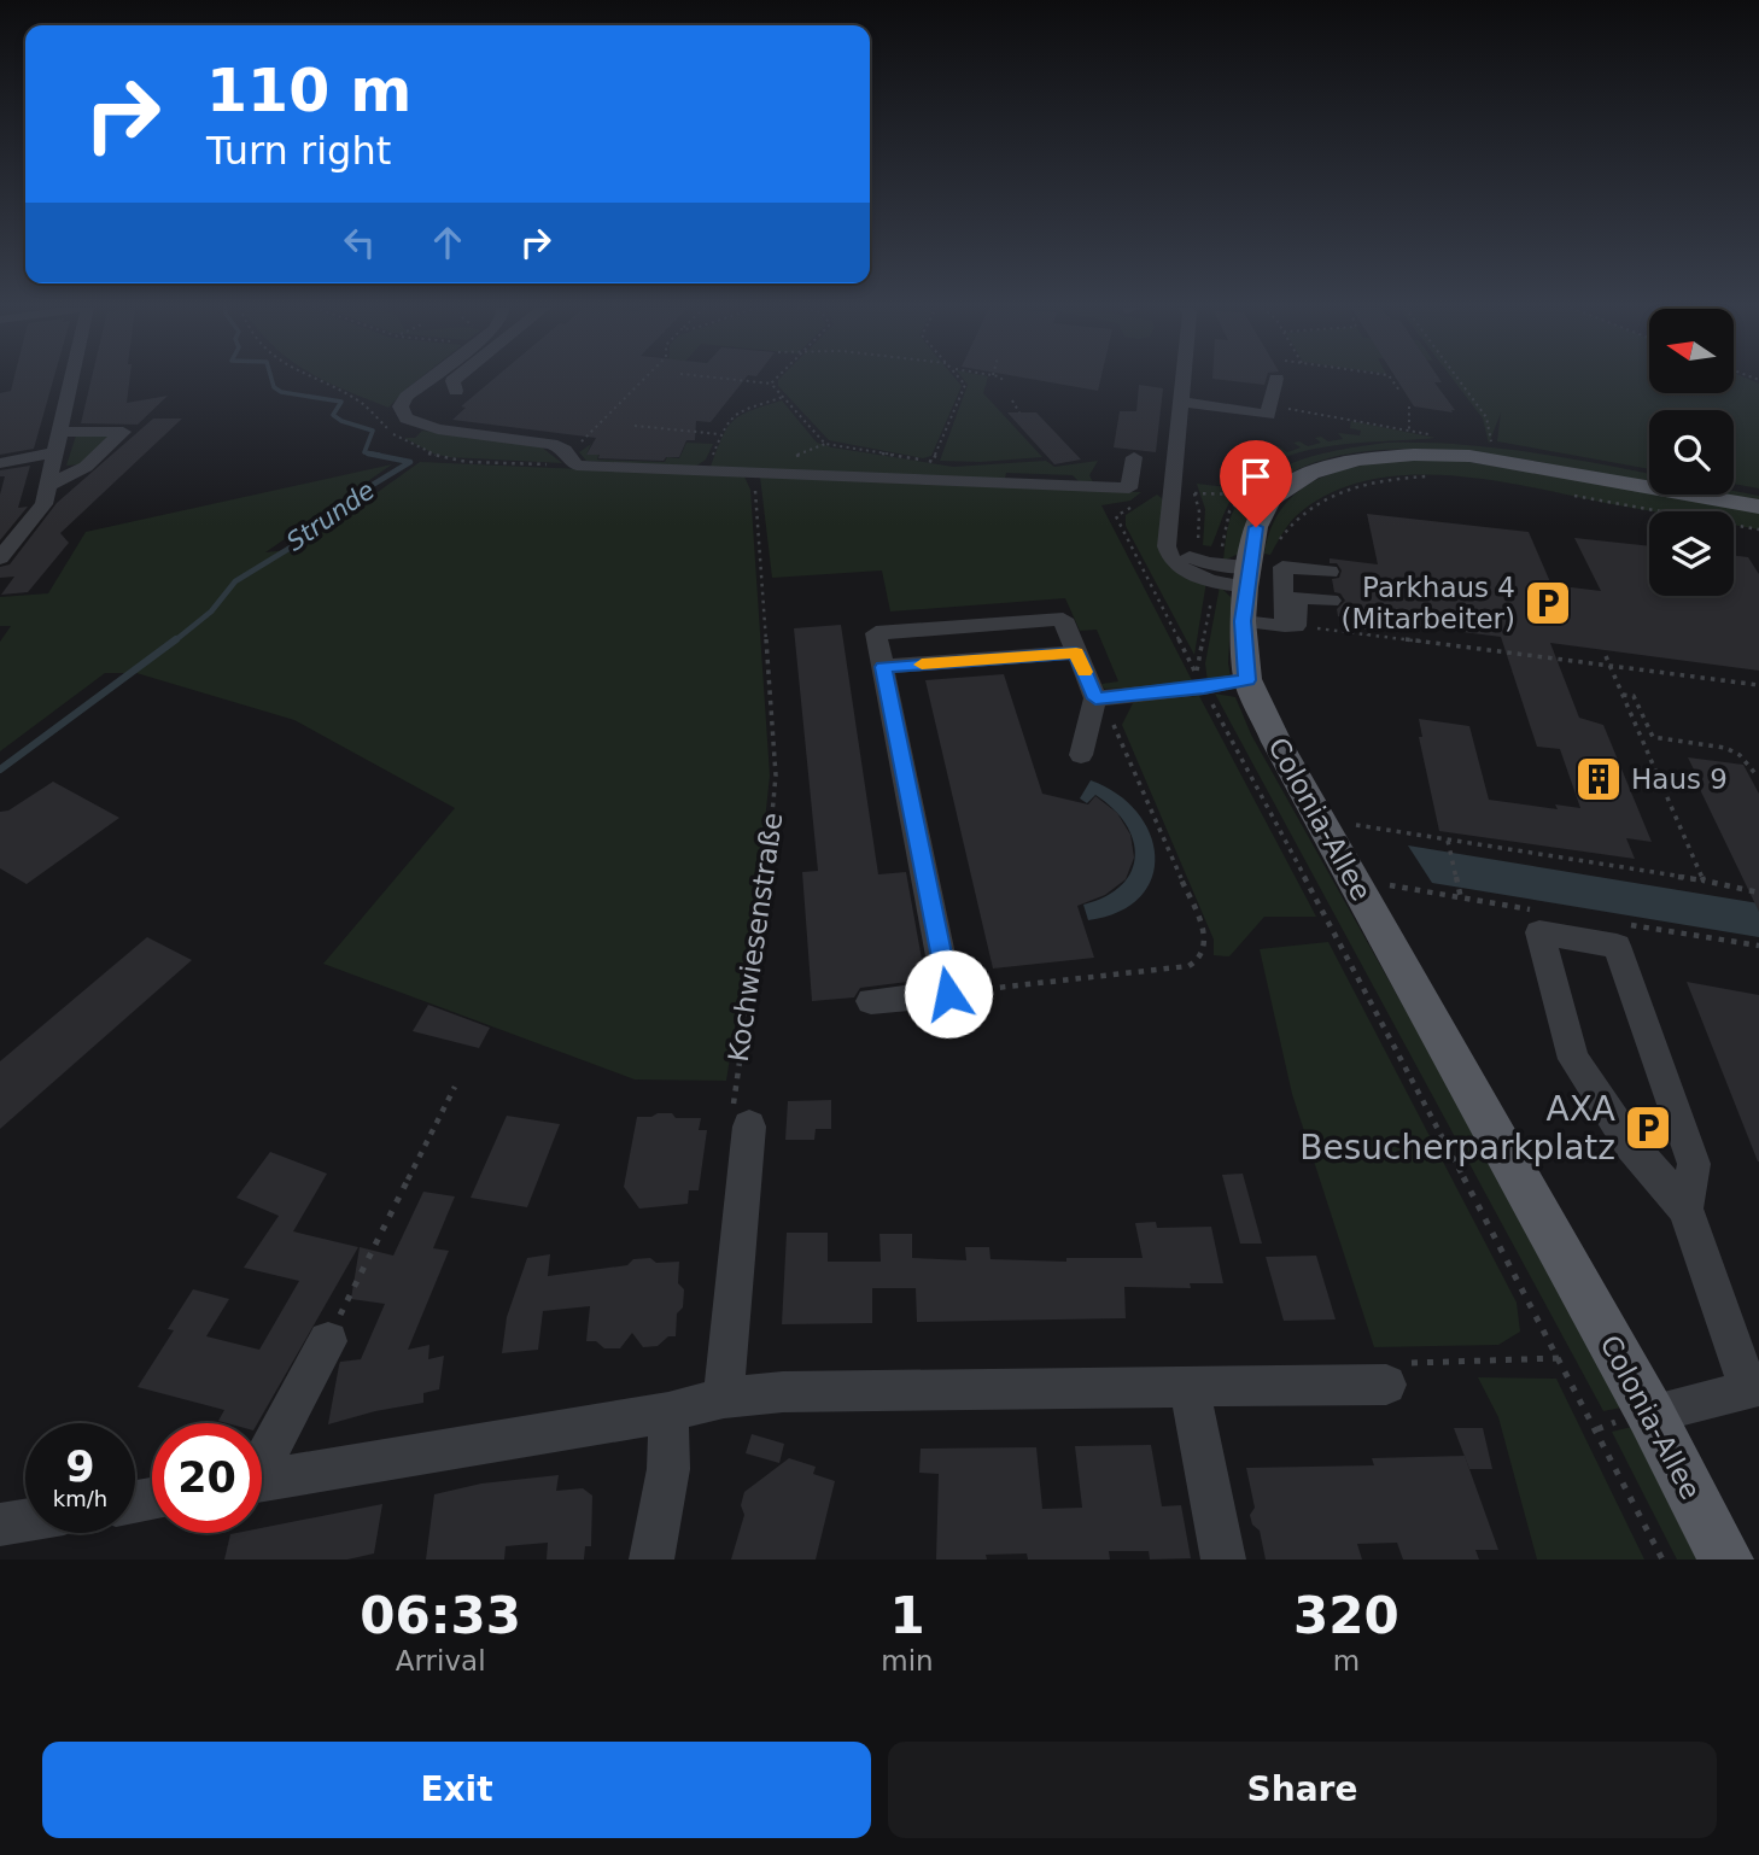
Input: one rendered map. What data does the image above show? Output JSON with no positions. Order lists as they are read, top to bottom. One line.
{"streets":{"main road":["Colonia-Allee"],"path":["Kochwiesenstraße"]},"water":["Strunde"],"places":{"parking":["Parkhaus 4 (Mitarbeiter)","AXA Besucherparkplatz"],"building":["Haus 9"]},"north":"left","page":{"turn":["110 m","Turn right"],"speed":"9 km/h","limit":"20","eta":["06:33","Arrival","1","min","320","m"],"buttons":["Exit","Share"]}}
